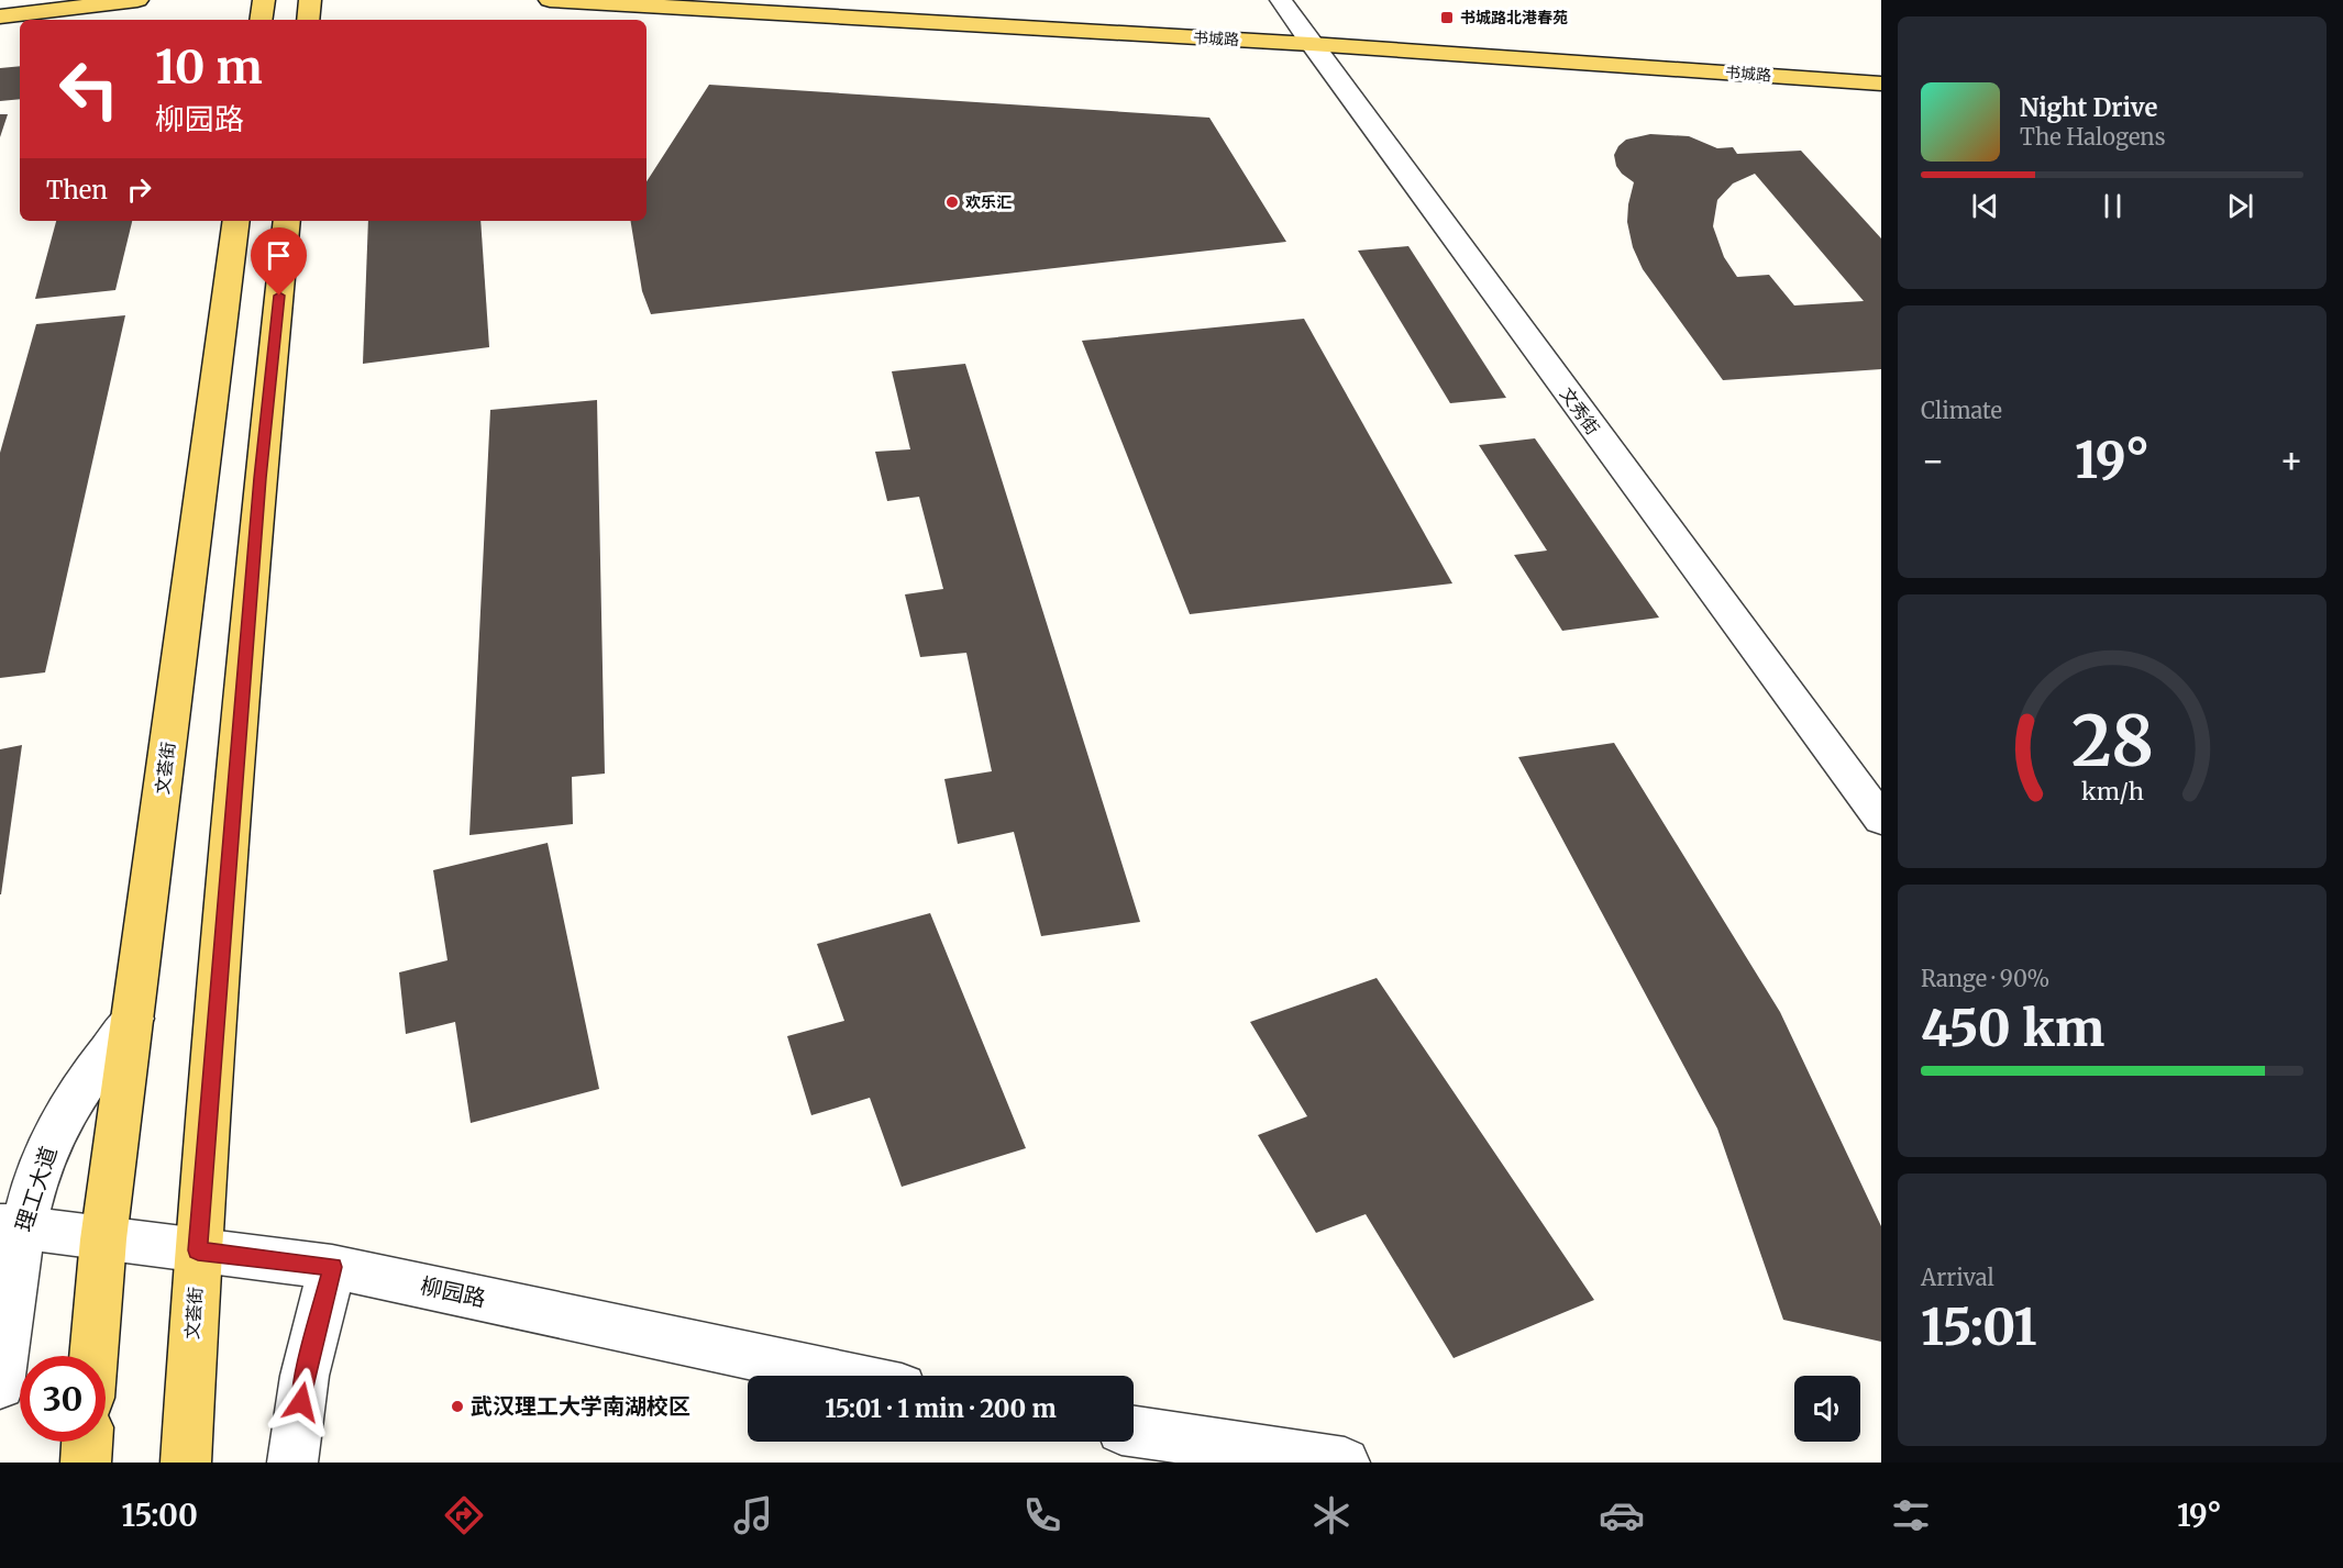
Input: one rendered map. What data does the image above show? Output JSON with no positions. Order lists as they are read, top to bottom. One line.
{"streets":{"main road":["书城路","文荟街"],"street":["文秀街","理工大道","柳园路"]},"crossings":[["书城路","文秀街"],["文荟街","理工大道"],["文荟街","柳园路"],["理工大道","柳园路"]],"places":{"transit":["书城路北港春苑"],"other":["欢乐汇","武汉理工大学南湖校区"]},"page":{"turn":["10 m","柳园路"],"song":["Night Drive","The Halogens"],"then":"Then","tile":["Climate",["Range · 90%","450 km"],["Arrival","15:01"]],"heat":["−","19°","+"],"limit":"30","trip":"15:01 · 1 min · 200 m","tabs":["15:00","19°"],"gauge":["28","km/h"]}}
